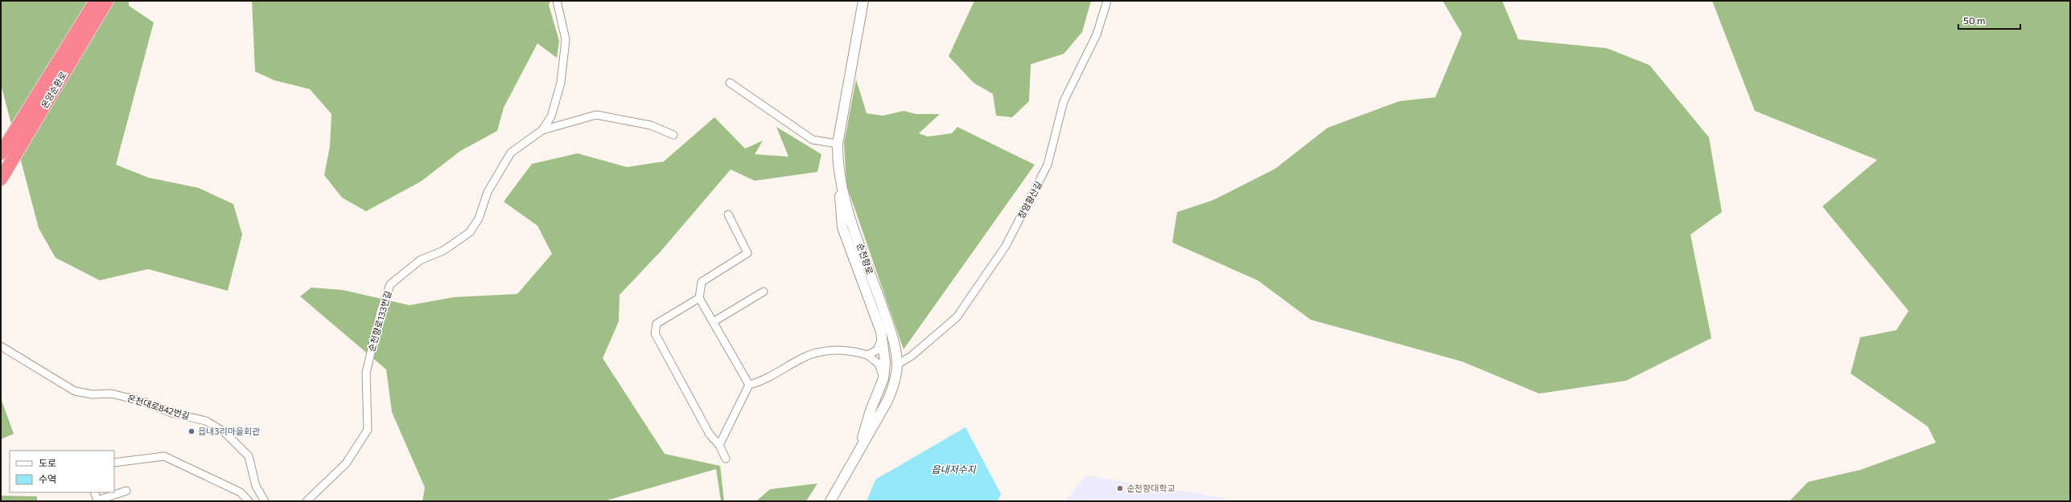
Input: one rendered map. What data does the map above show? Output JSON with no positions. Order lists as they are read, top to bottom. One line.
{"streets":{"highway":["온양순환로"],"main road":["순천향로"],"street":["창암황산길","순천향로133번길","온천대로842번길"]},"crossings":[["창암황산길","순천향로"]],"water":["읍내저수지"],"places":["읍내3리마을회관","순천향대학교"],"legend":["도로","수역"],"scale_bar":"50 m"}
